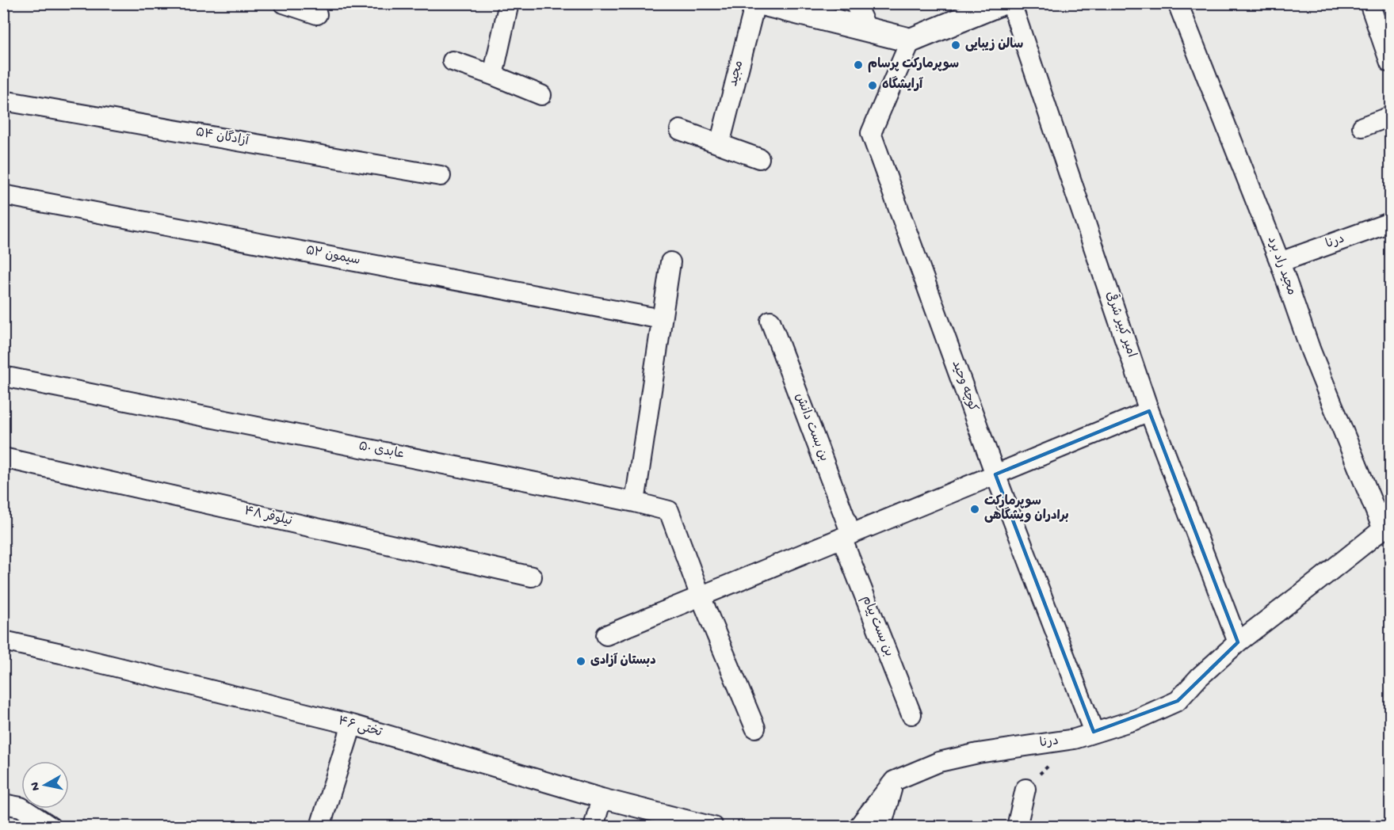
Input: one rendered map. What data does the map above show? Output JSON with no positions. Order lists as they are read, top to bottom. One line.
{"streets":{"street":["مجید","آزادگان ۵۴","درنا","سیمون ۵۲","مجید راد برد","امیر کبیر شرقی","کوچه وحید","بن بست دانش","عابدی ۵۰","نیلوفر ۴۸","بن بست پیام","تختی ۴۶"]},"crossings":[["درنا","مجید راد برد"],["درنا","امیر کبیر شرقی"],["درنا","کوچه وحید"],["بن بست دانش","بن بست پیام"]],"places":["سالن زیبایی","سوپرمارکت پرسام","آرایشگاه","سوپرمارکت برادران ویشگاهی","دبستان آزادی"],"north":"left"}
